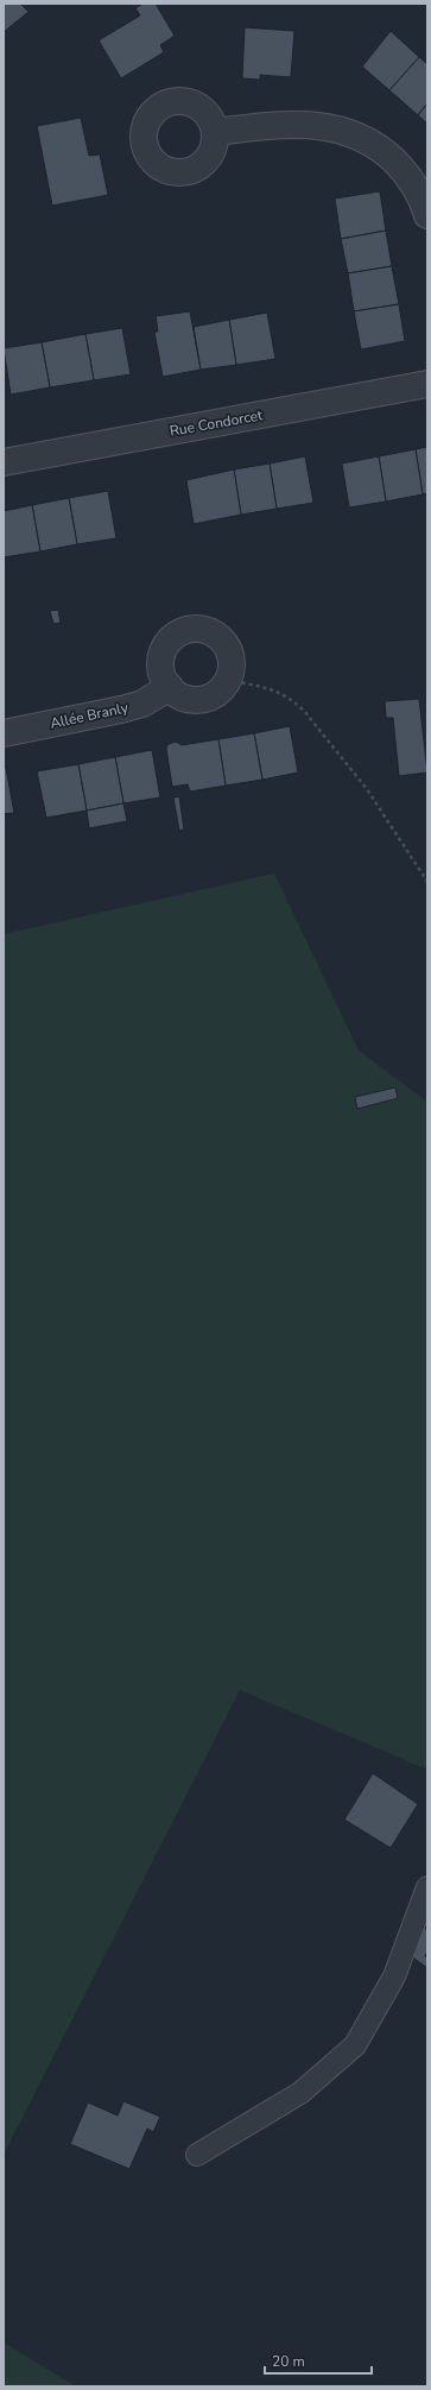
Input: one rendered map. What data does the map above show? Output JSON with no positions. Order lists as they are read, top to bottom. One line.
{"streets":{"street":["Rue Condorcet","Allée Branly"]},"scale_bar":"20 m"}
